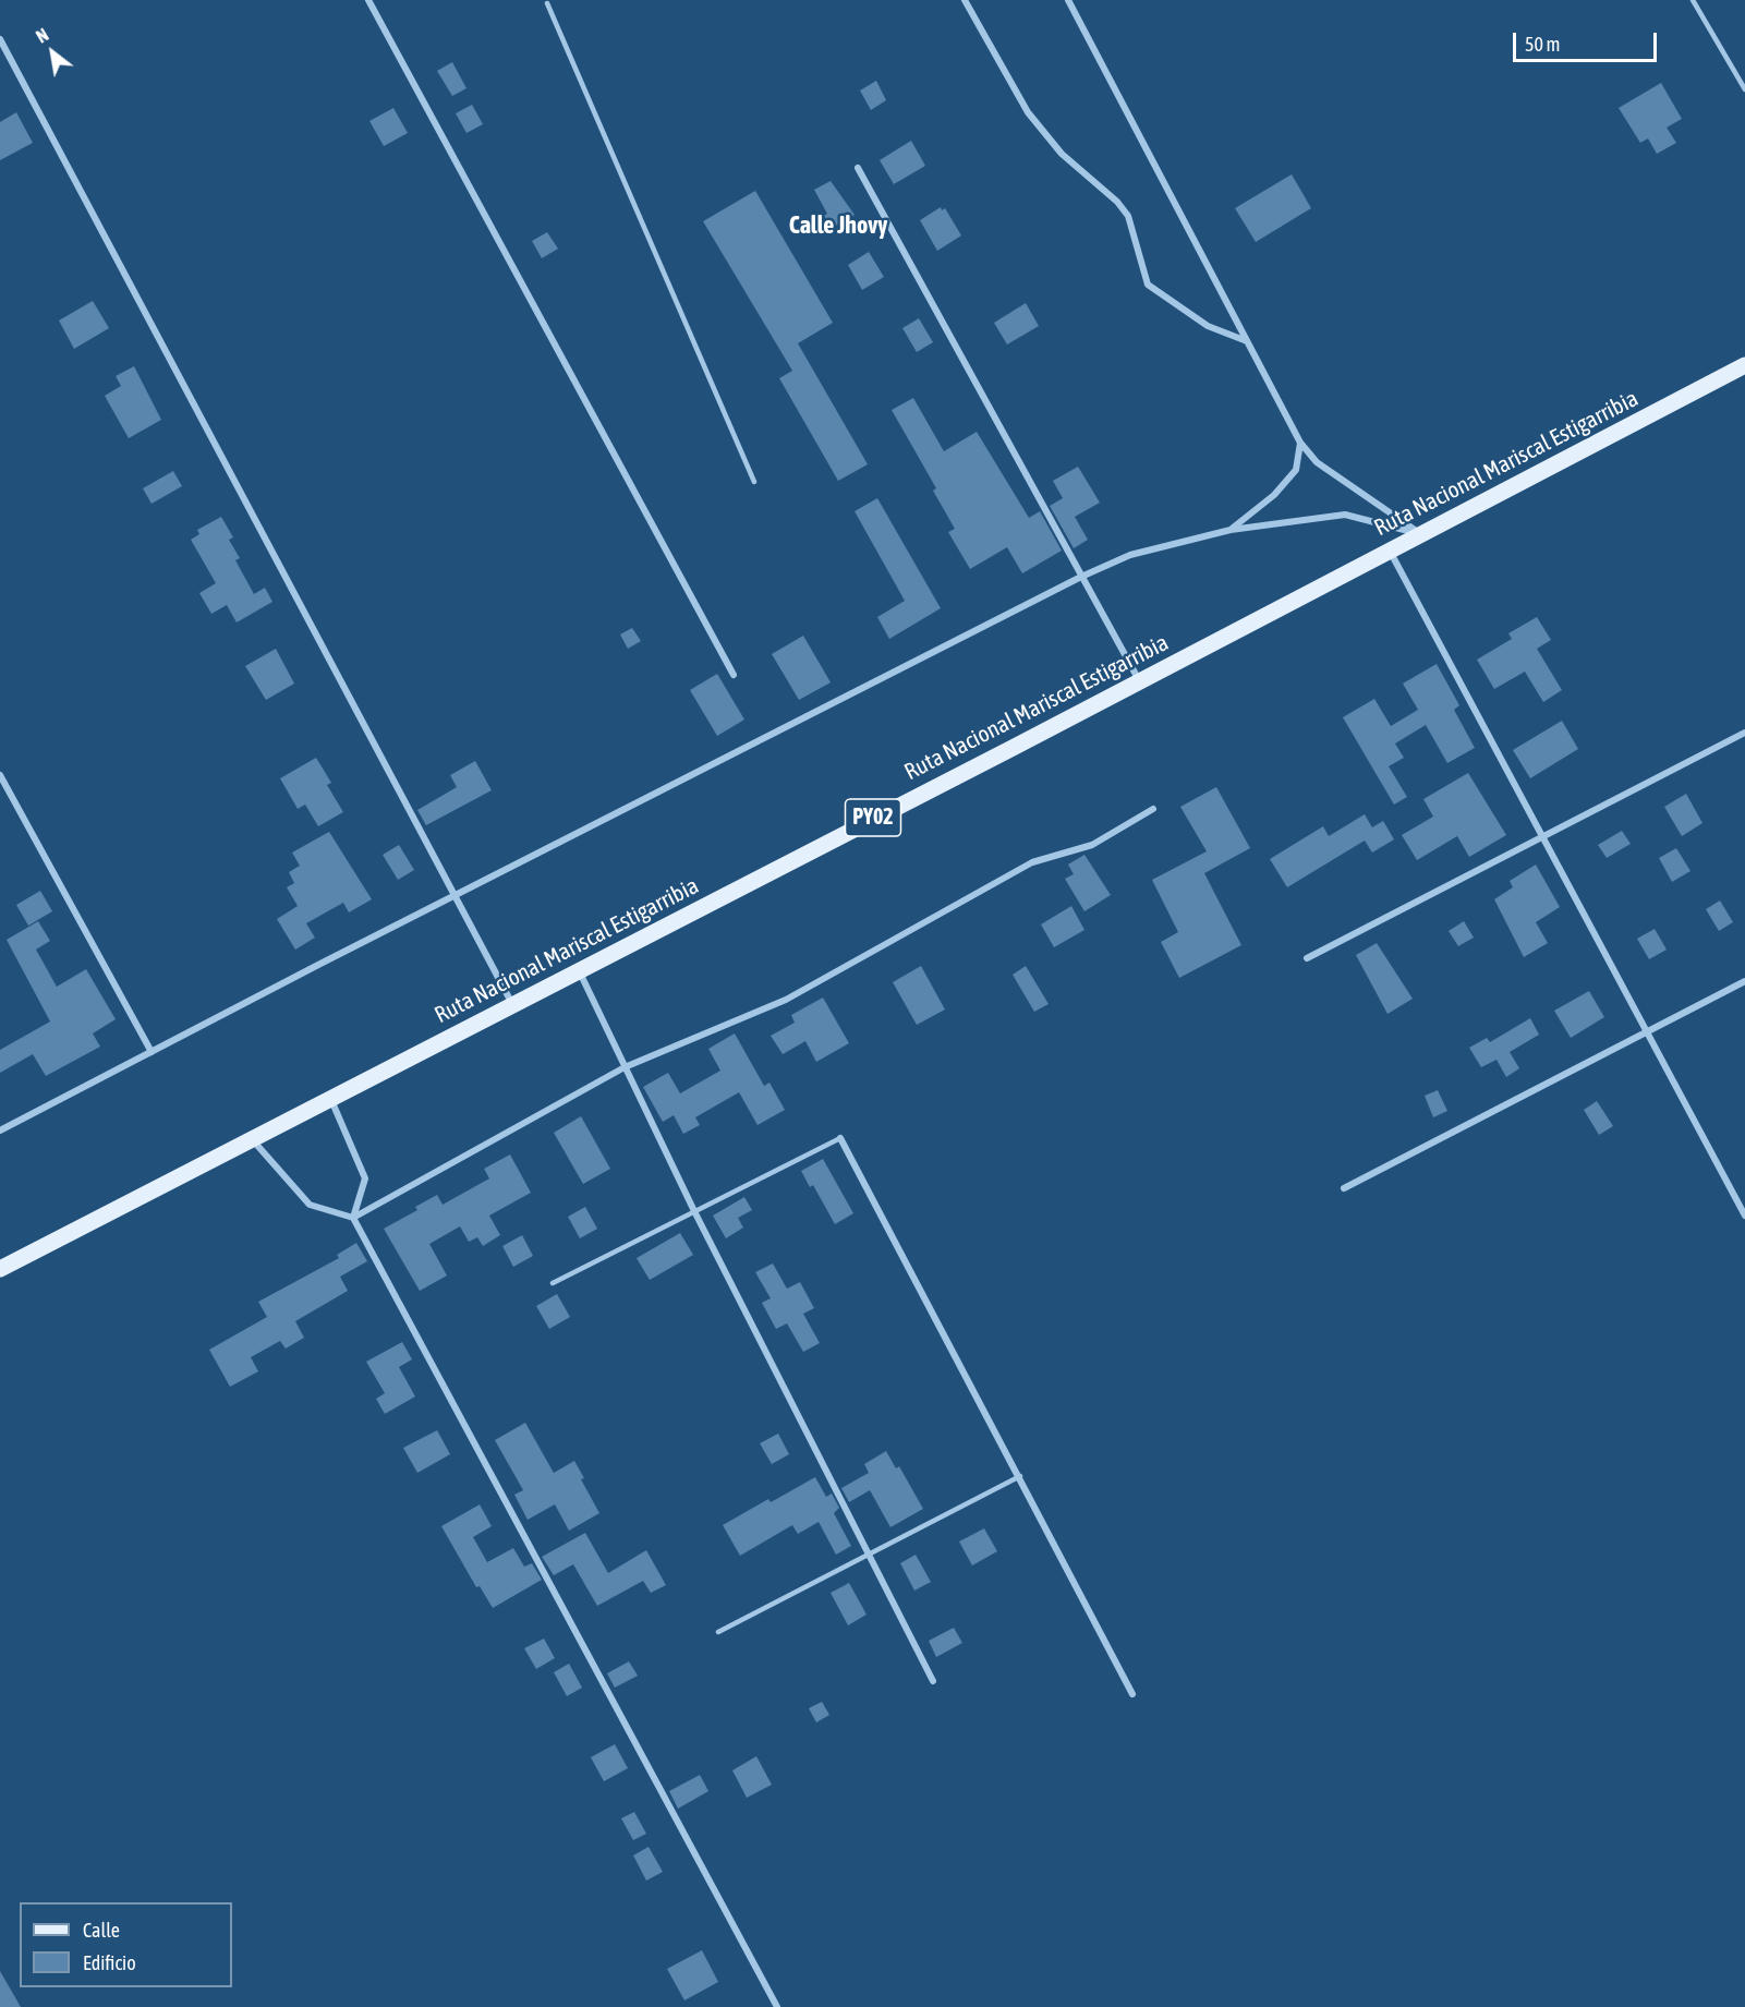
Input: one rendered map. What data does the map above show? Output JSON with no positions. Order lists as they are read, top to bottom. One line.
{"streets":{"main road":["Ruta Nacional Mariscal Estigarribia","PY02"]},"districts":["Calle Jhovy"],"legend":["Calle","Edificio"],"scale_bar":"50 m","north":"top left"}
